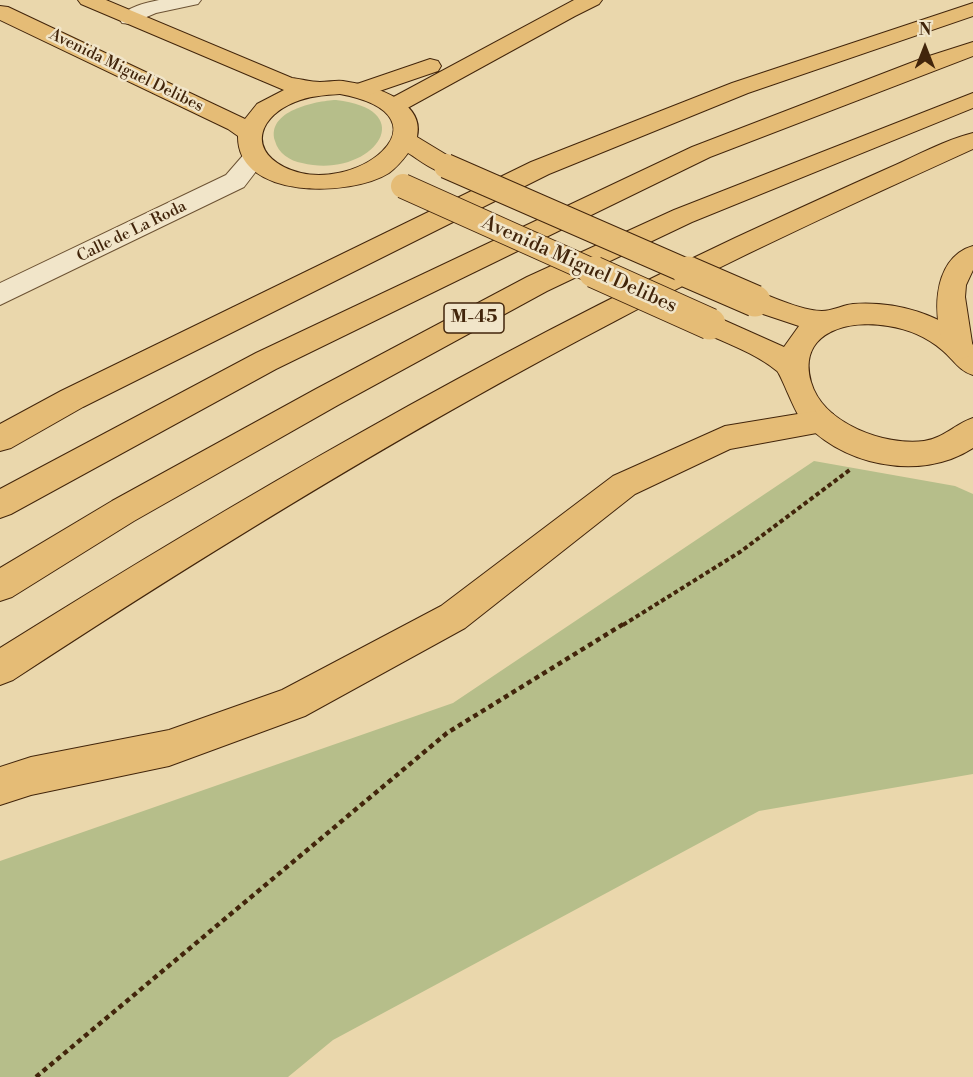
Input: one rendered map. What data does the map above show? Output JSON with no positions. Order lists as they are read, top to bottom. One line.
{"streets":{"main road":["Avenida Miguel Delibes","M-45"],"street":["Calle de La Roda"]},"crossings":[["Avenida Miguel Delibes","Calle de La Roda"]],"north":"top"}
